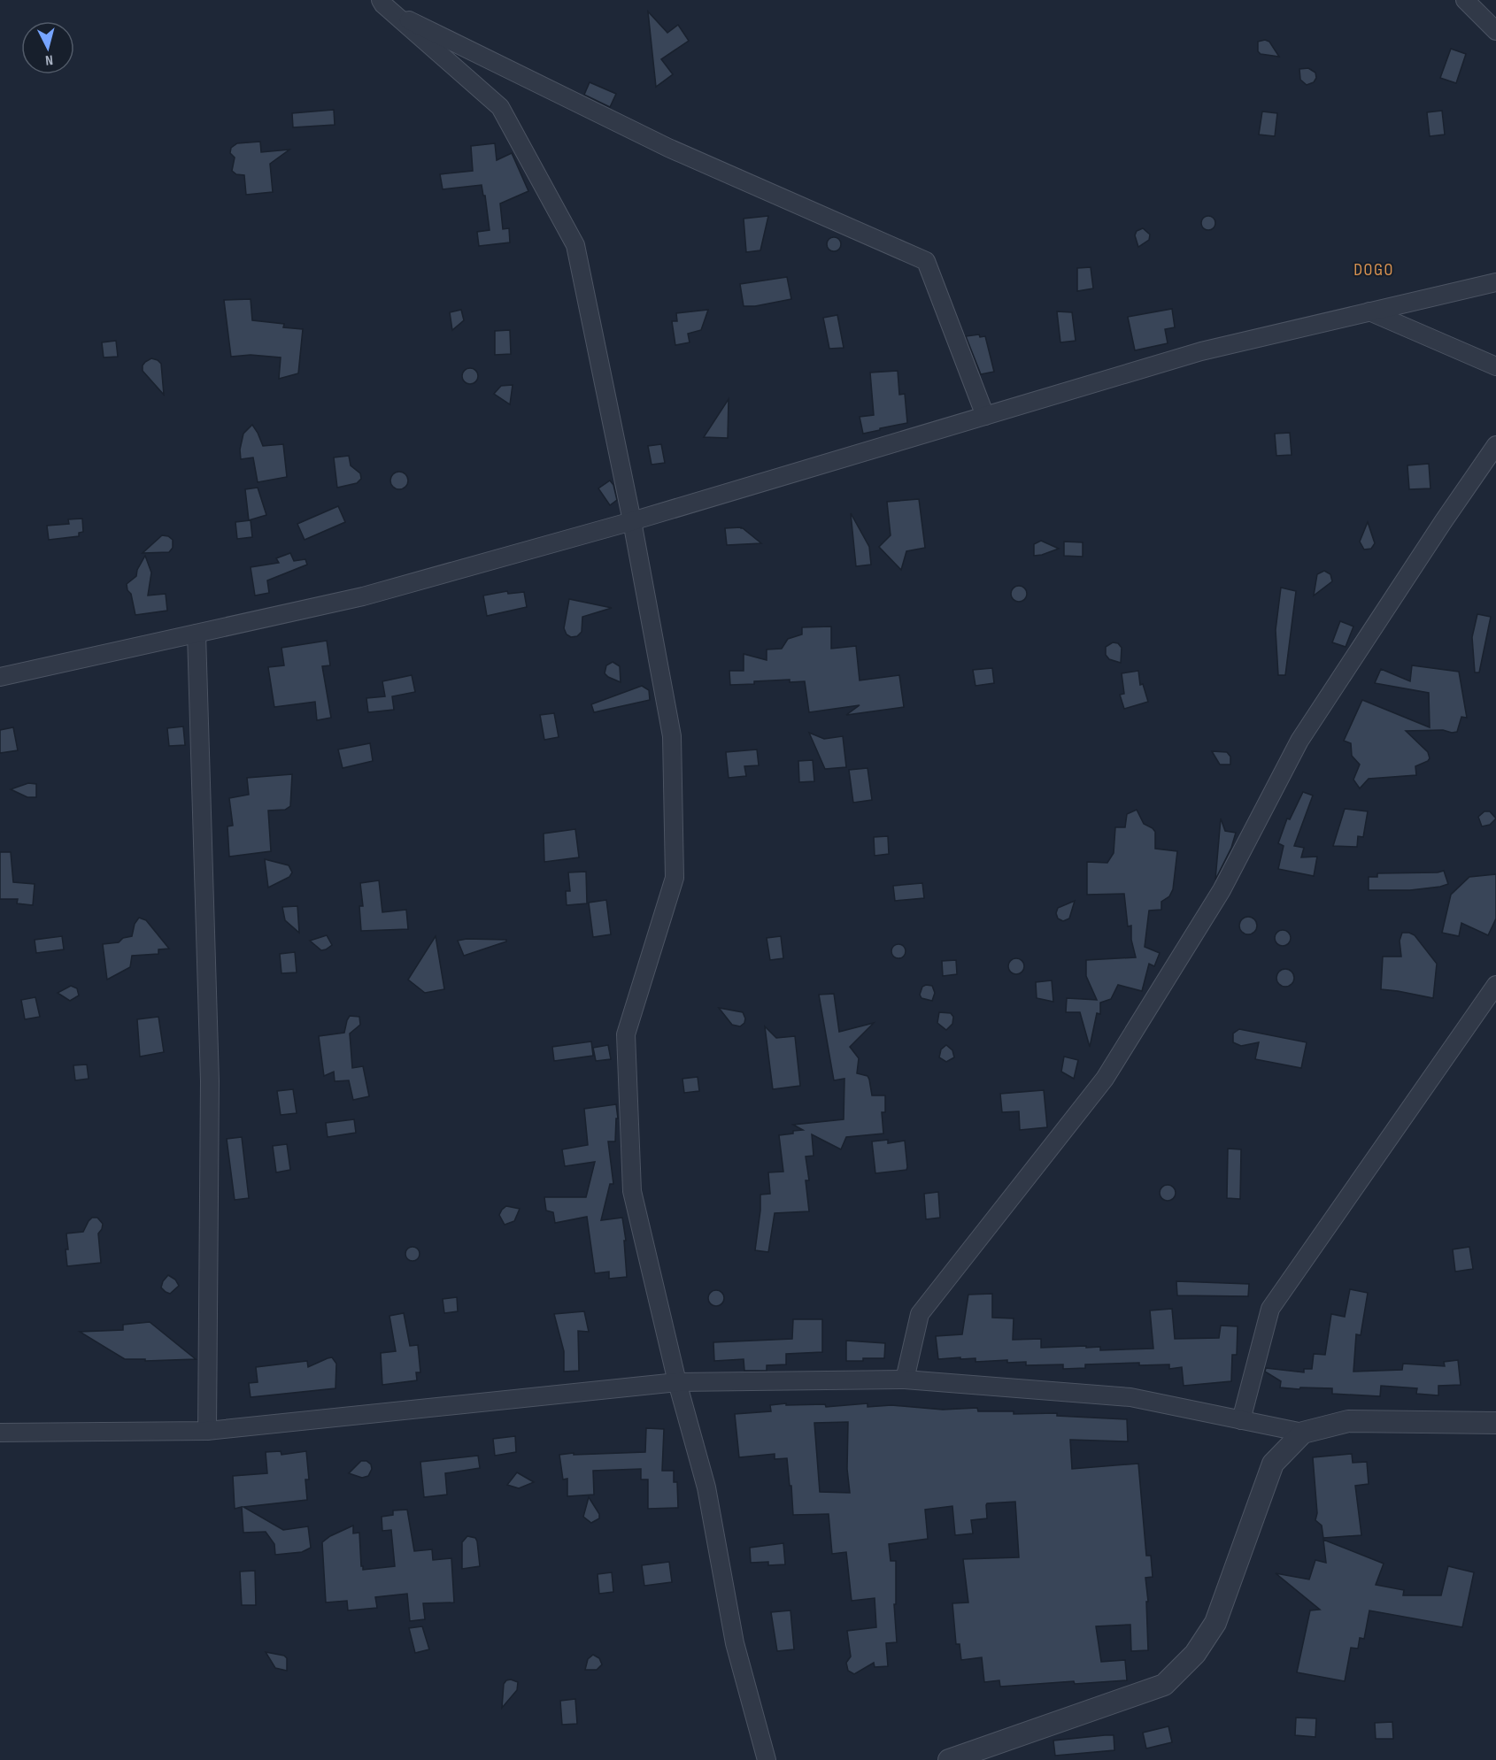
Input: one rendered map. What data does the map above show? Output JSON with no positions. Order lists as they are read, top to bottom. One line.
{"districts":["DOGO"],"north":"bottom"}
